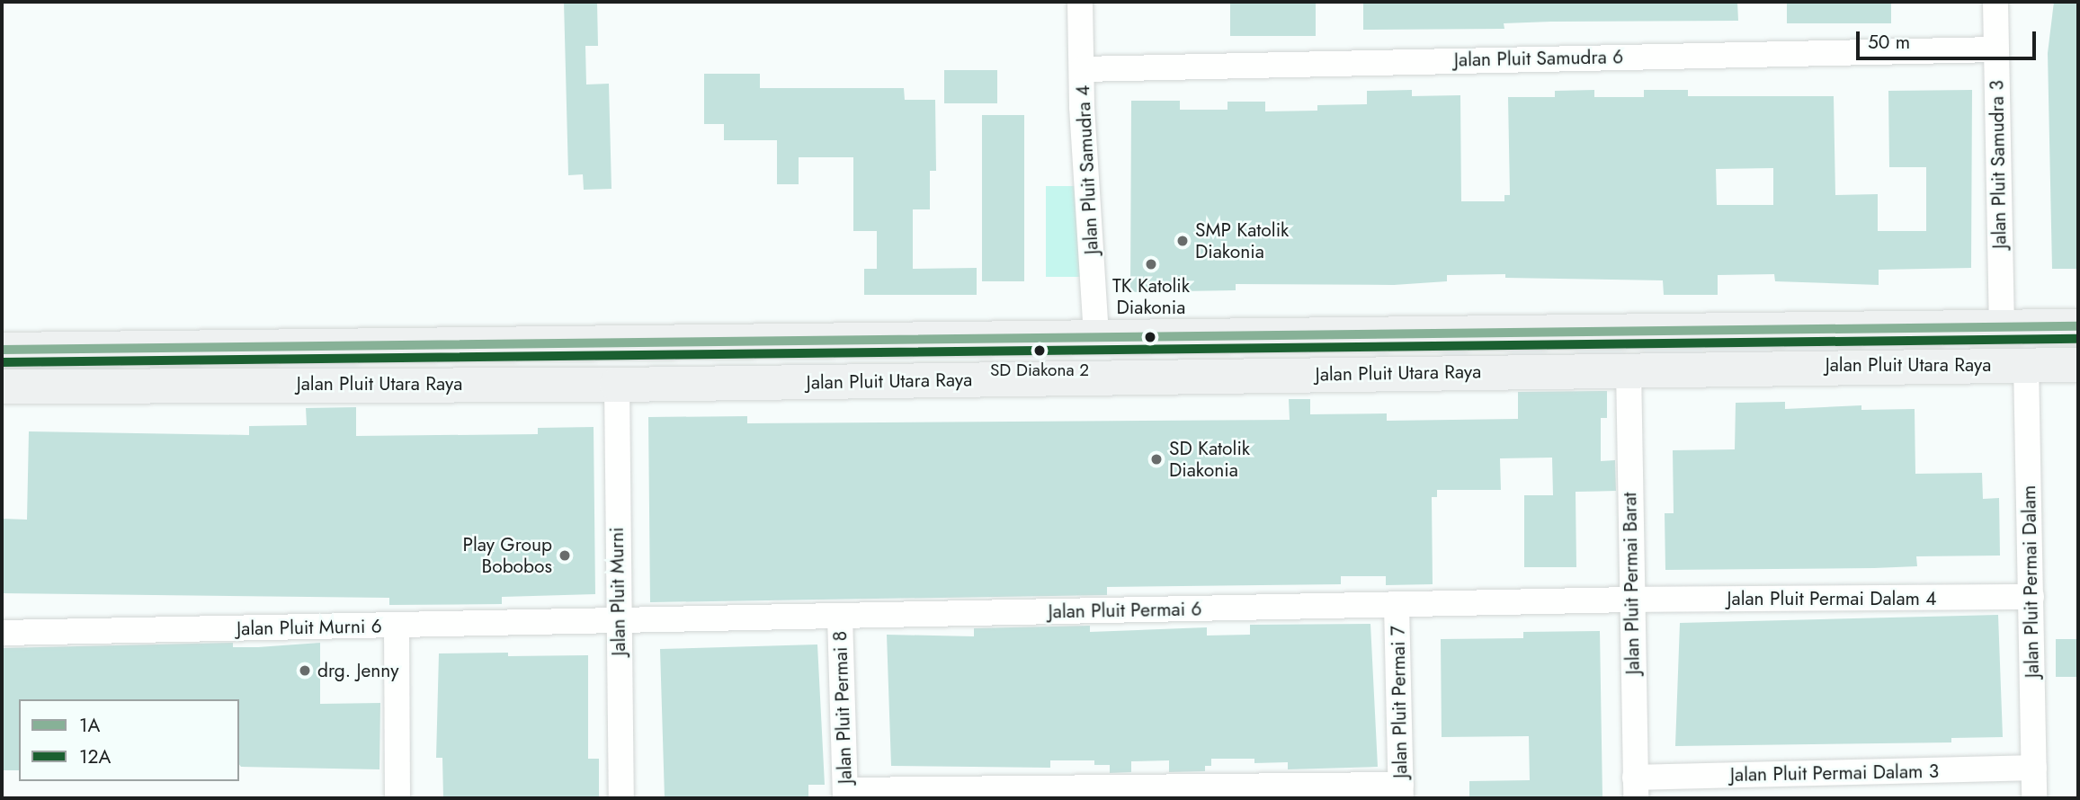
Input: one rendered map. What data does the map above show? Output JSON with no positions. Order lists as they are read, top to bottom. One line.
{"streets":{"street":["Jalan Pluit Samudra 6","Jalan Pluit Samudra 3","Jalan Pluit Samudra 4","Jalan Pluit Utara Raya","Jalan Pluit Permai Dalam","Jalan Pluit Permai Barat","Jalan Pluit Murni","Jalan Pluit Permai Dalam 4","Jalan Pluit Permai 6","Jalan Pluit Murni 6","Jalan Pluit Permai 7","Jalan Pluit Permai 8","Jalan Pluit Permai Dalam 3"]},"crossings":[["Jalan Pluit Samudra 6","Jalan Pluit Samudra 3"],["Jalan Pluit Samudra 6","Jalan Pluit Samudra 4"],["Jalan Pluit Samudra 3","Jalan Pluit Utara Raya"],["Jalan Pluit Samudra 4","Jalan Pluit Utara Raya"],["Jalan Pluit Utara Raya","Jalan Pluit Permai Dalam"],["Jalan Pluit Utara Raya","Jalan Pluit Permai Barat"],["Jalan Pluit Utara Raya","Jalan Pluit Murni"],["Jalan Pluit Permai Dalam","Jalan Pluit Permai Dalam 4"],["Jalan Pluit Permai Dalam","Jalan Pluit Permai Dalam 3"],["Jalan Pluit Permai Barat","Jalan Pluit Permai Dalam 4"],["Jalan Pluit Permai Barat","Jalan Pluit Permai 6"],["Jalan Pluit Permai Barat","Jalan Pluit Permai Dalam 3"],["Jalan Pluit Murni","Jalan Pluit Permai 6"],["Jalan Pluit Murni","Jalan Pluit Murni 6"],["Jalan Pluit Permai Dalam 4","Jalan Pluit Permai 6"],["Jalan Pluit Permai 6","Jalan Pluit Murni 6"],["Jalan Pluit Permai 6","Jalan Pluit Permai 7"],["Jalan Pluit Permai 6","Jalan Pluit Permai 8"]],"places":["SMP Katolik Diakonia","TK Katolik Diakonia","SD Diakona 2","SD Katolik Diakonia","Play Group Bobobos","drg. Jenny"],"lines":["transit line 1A","transit line 12A"],"legend":["1A","12A"],"scale_bar":"50 m"}
